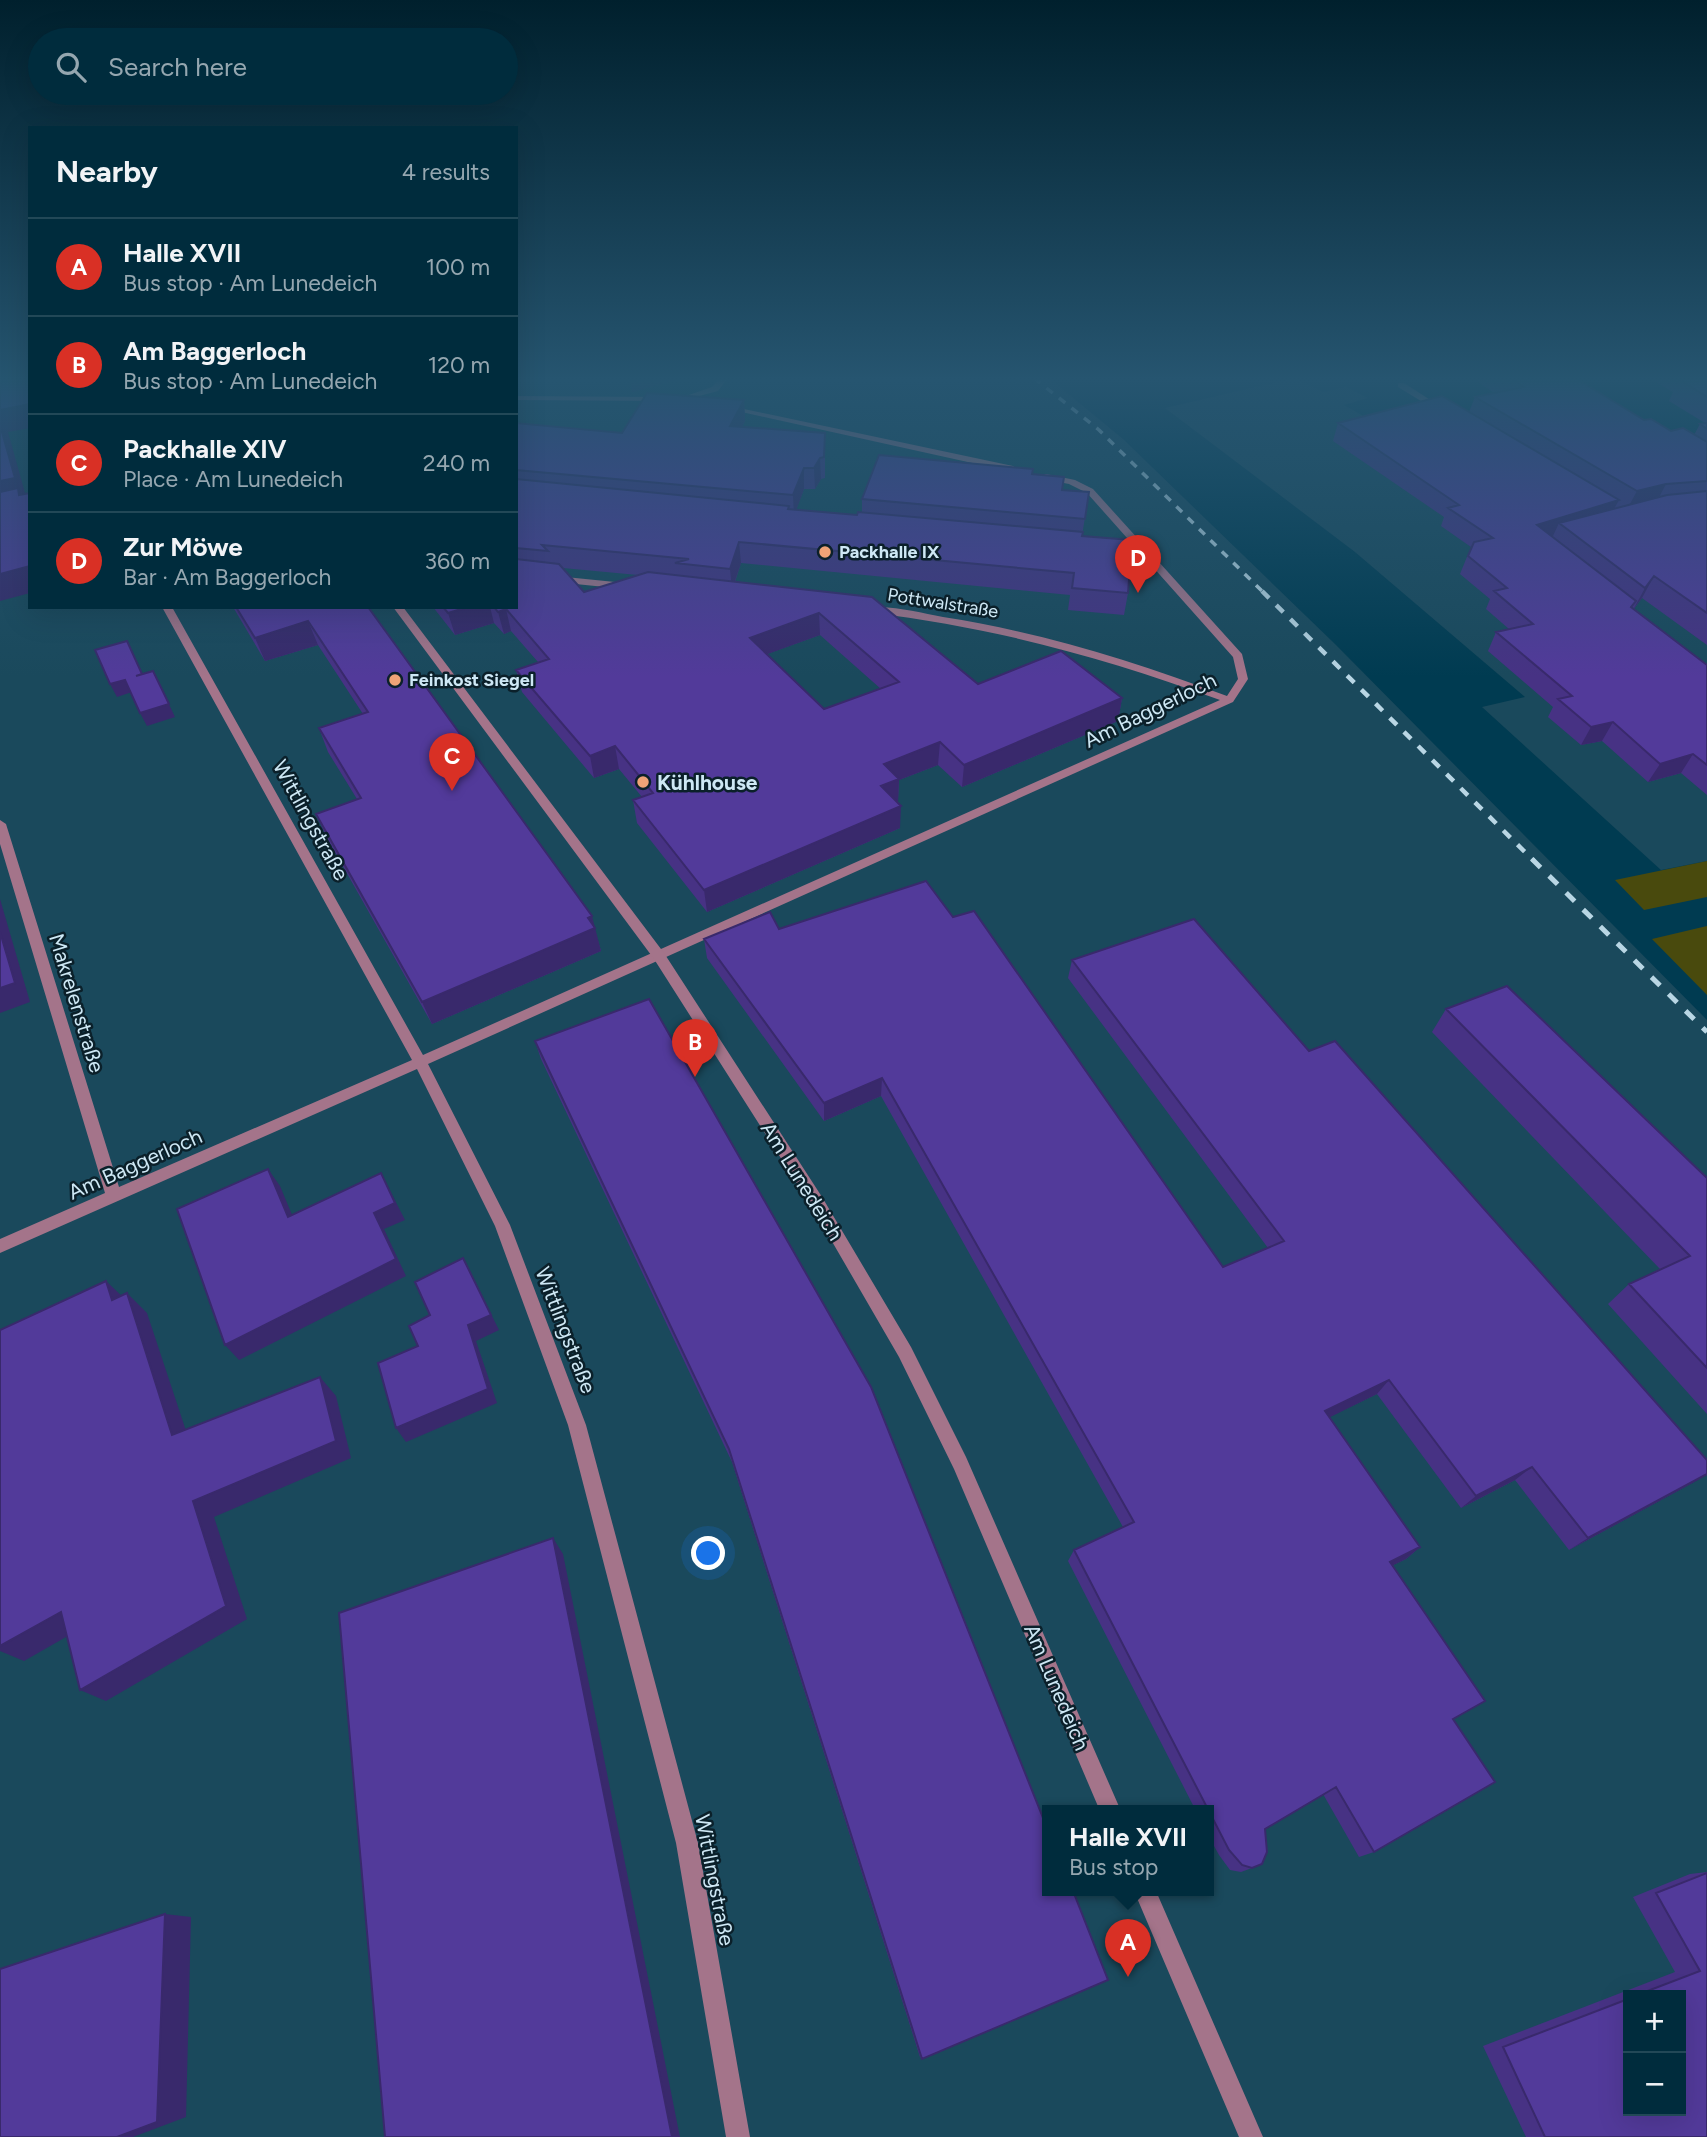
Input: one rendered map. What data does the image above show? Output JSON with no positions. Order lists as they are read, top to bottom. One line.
{"streets":{"street":["Pottwalstraße","Am Baggerloch","Wittlingstraße","Makrelenstraße","Am Lunedeich"]},"crossings":[["Pottwalstraße","Am Baggerloch"],["Am Baggerloch","Wittlingstraße"],["Am Baggerloch","Makrelenstraße"],["Am Baggerloch","Am Lunedeich"]],"places":["Packhalle IX","Feinkost Siegel","Kühlhouse"],"page":{"search":"Search here","heading":["Nearby","4 results"],"list":[{"mark":"A","name":"Halle XVII","note":"Bus stop · Am Lunedeich","value":"100 m"},{"mark":"B","name":"Am Baggerloch","note":"Bus stop · Am Lunedeich","value":"120 m"},{"mark":"C","name":"Packhalle XIV","note":"Place · Am Lunedeich","value":"240 m"},{"mark":"D","name":"Zur Möwe","note":"Bar · Am Baggerloch","value":"360 m"}],"pins":["D","C","B","A"],"popup":["Halle XVII","Bus stop"],"map_buttons":["+","−"]}}
